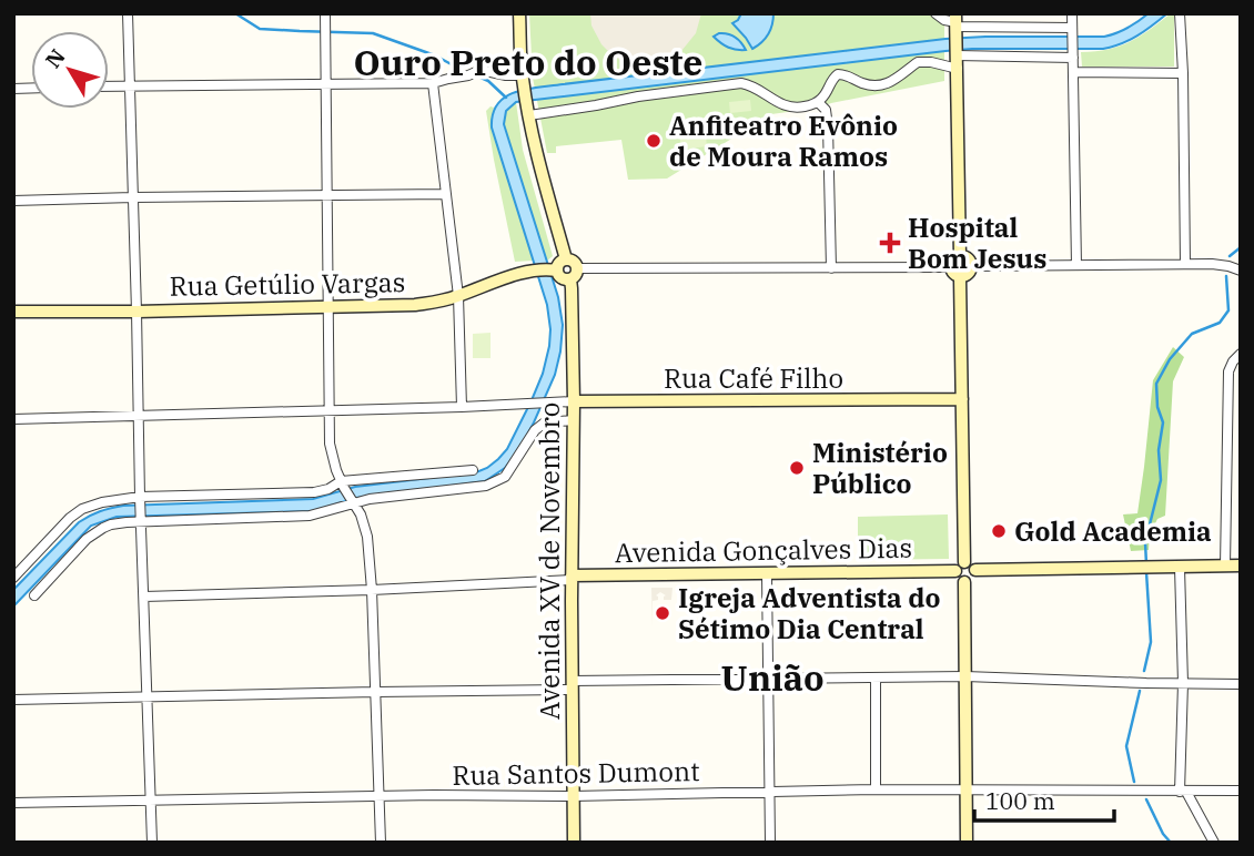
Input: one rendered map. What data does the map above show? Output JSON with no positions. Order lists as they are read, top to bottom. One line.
{"streets":{"street":["Rua Getúlio Vargas","Rua Café Filho","Avenida Gonçalves Dias","Avenida XV de Novembro","Rua Santos Dumont"]},"crossings":[["Rua Getúlio Vargas","Avenida XV de Novembro"],["Rua Café Filho","Avenida XV de Novembro"],["Avenida Gonçalves Dias","Avenida XV de Novembro"],["Avenida XV de Novembro","Rua Santos Dumont"]],"districts":["Ouro Preto do Oeste","União"],"places":{"other":["Anfiteatro Evônio de Moura Ramos","Ministério Público","Gold Academia","Igreja Adventista do Sétimo Dia Central"],"health":["Hospital Bom Jesus"]},"scale_bar":"100 m","north":"top left"}
